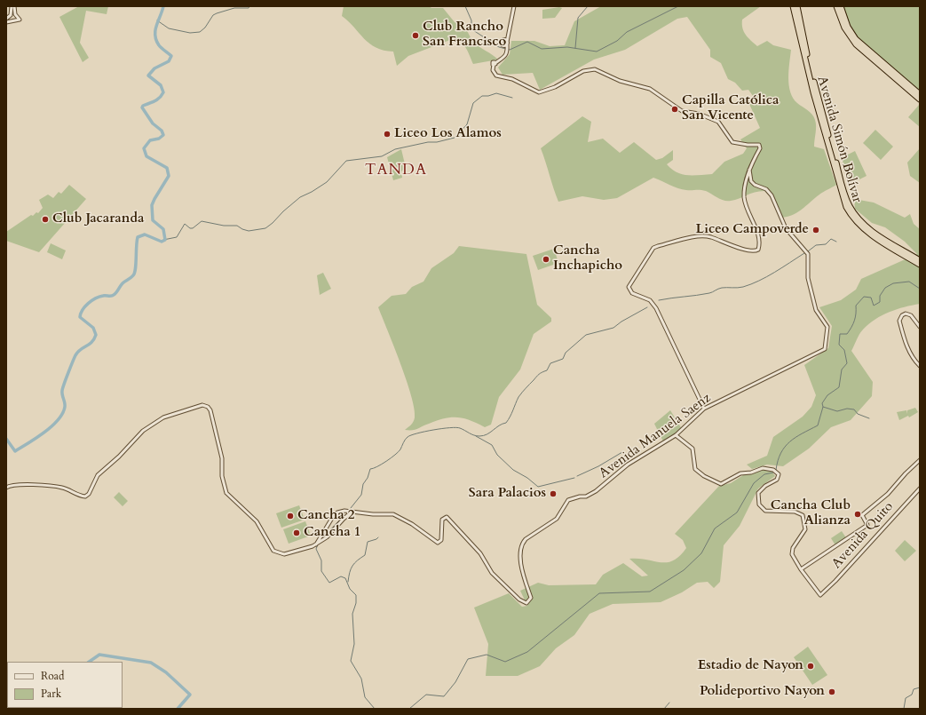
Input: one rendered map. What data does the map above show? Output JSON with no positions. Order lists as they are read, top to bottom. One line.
{"streets":{"highway":["Avenida Simón Bolívar"],"street":["Avenida Manuela Saenz","Avenida Quito"]},"districts":["TANDA"],"places":["Club Rancho San Francisco","Capilla Católica San Vicente","Liceo Los Alamos","Club Jacaranda","Liceo Campoverde","Cancha Inchapicho","Sara Palacios","Cancha Club Alianza","Cancha 2","Cancha 1","Estadio de Nayon","Polideportivo Nayon"],"legend":["Road","Park"]}
